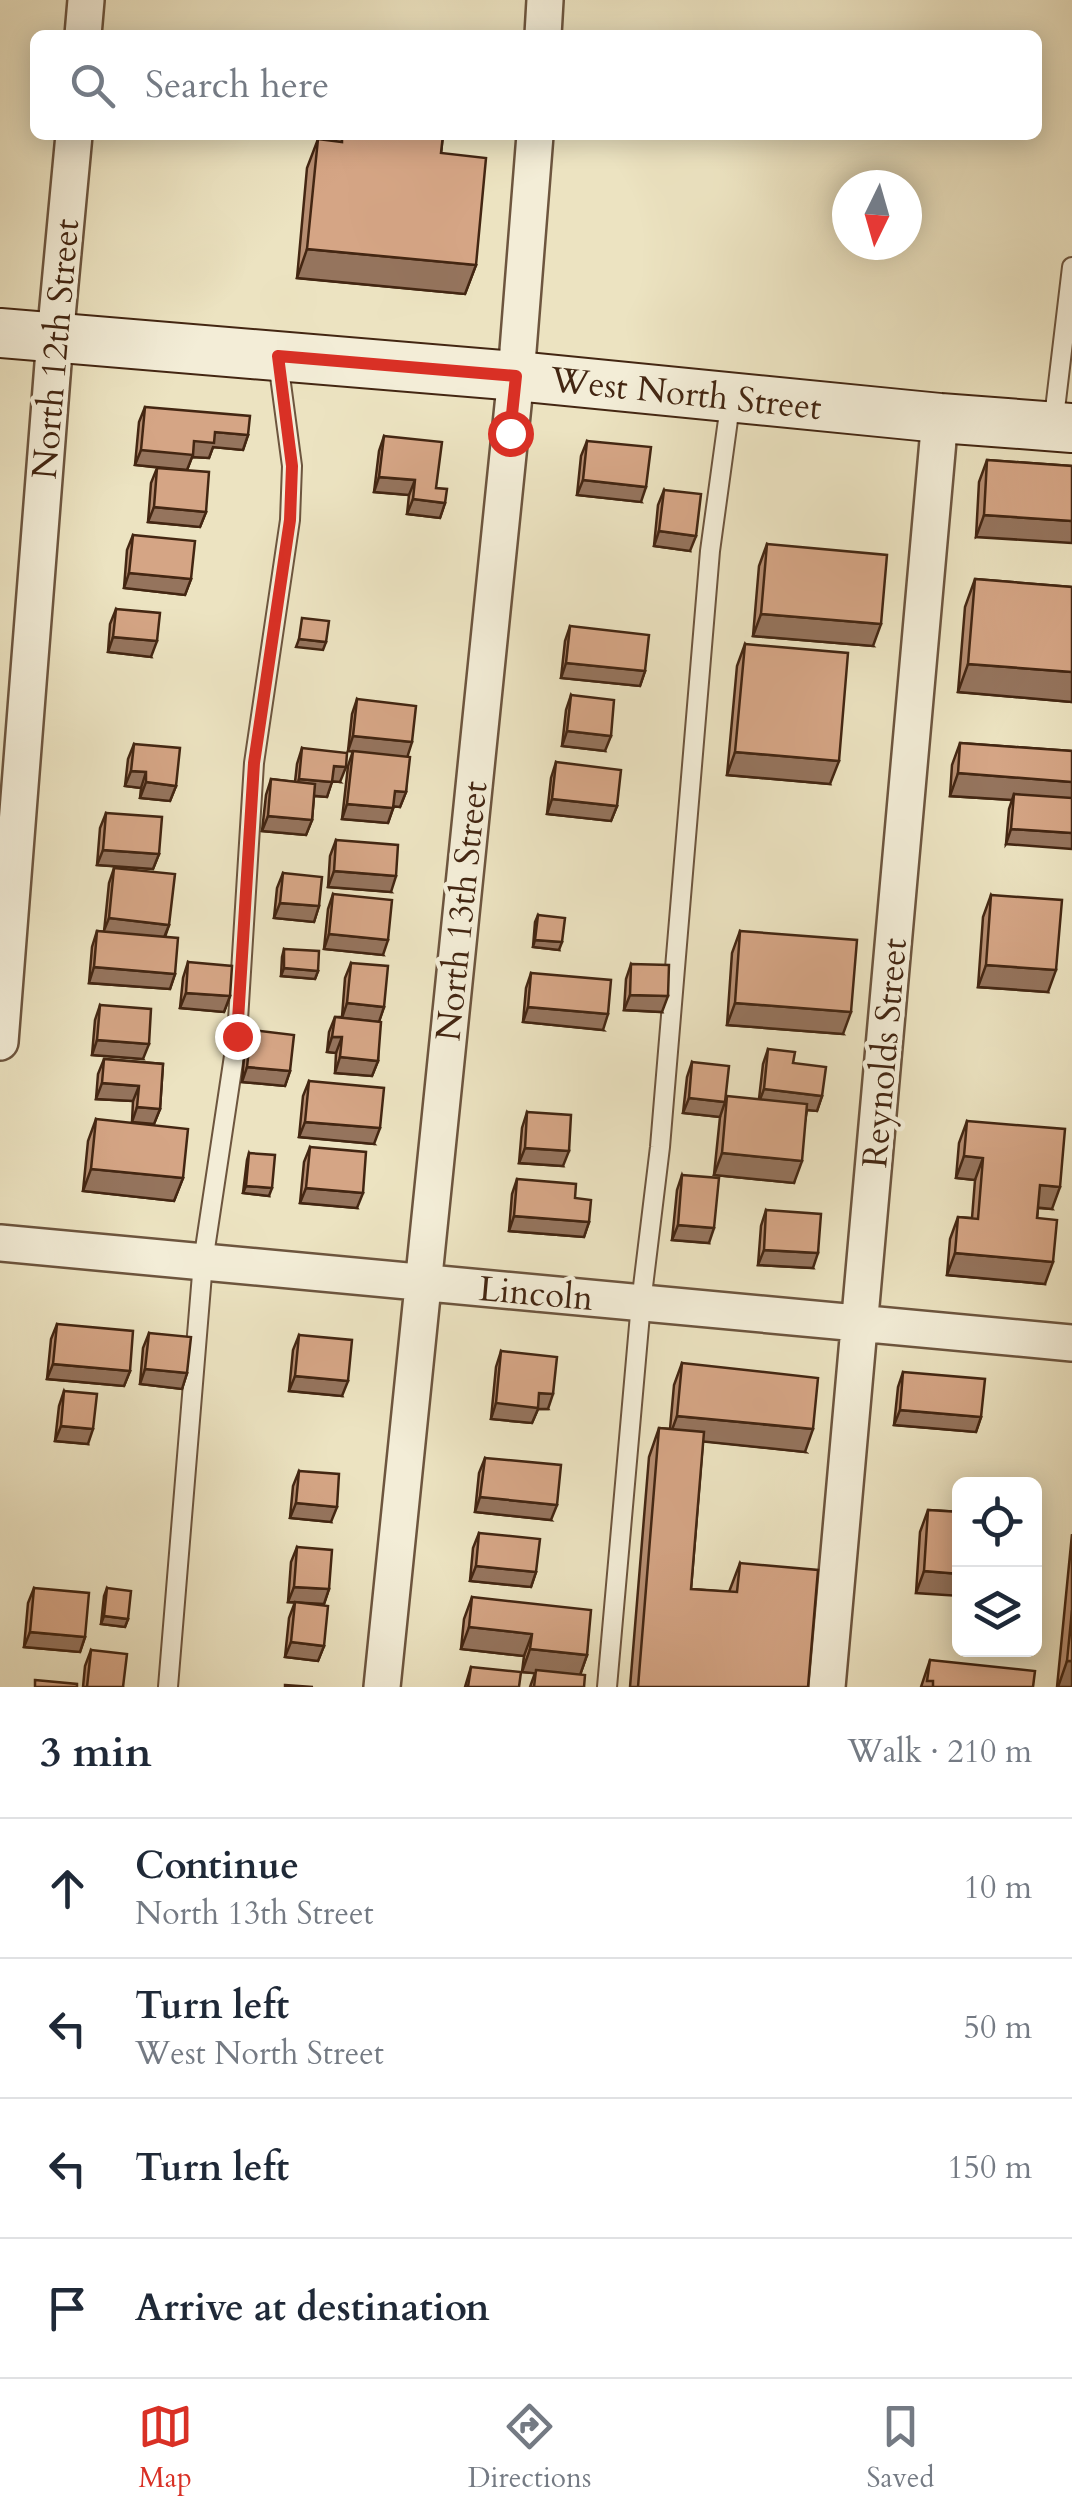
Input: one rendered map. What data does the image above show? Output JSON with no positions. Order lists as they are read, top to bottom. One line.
{"streets":{"street":["North 12th Street","West North Street","North 13th Street","Reynolds Street","Lincoln"]},"crossings":[["North 12th Street","West North Street"],["West North Street","North 13th Street"],["West North Street","Reynolds Street"],["North 13th Street","Lincoln"],["Reynolds Street","Lincoln"]],"north":"bottom","page":{"search":"Search here","heading":["3 min","Walk · 210 m"],"list":[["Continue","North 13th Street","10 m"],["Turn left","West North Street","50 m"],["Turn left","150 m"],"Arrive at destination"],"nav":["Map","Directions","Saved"]}}
